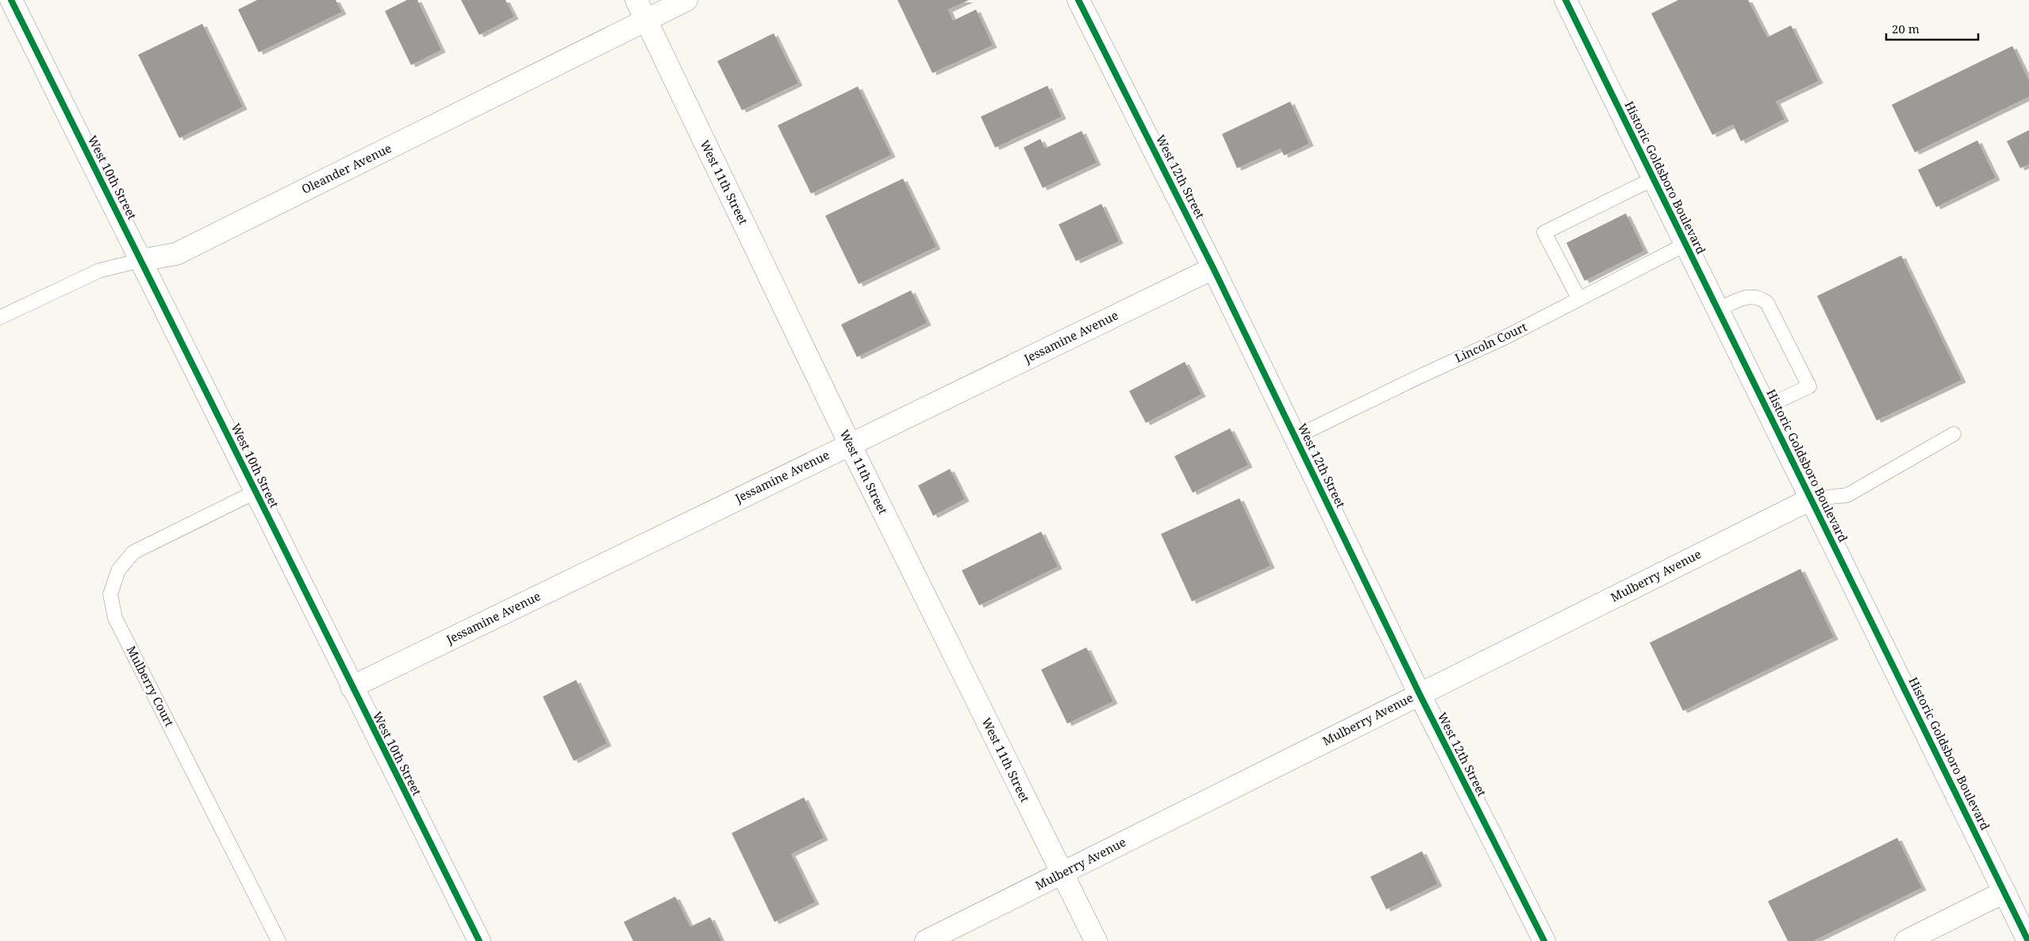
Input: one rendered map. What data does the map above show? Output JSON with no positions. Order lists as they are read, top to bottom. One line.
{"streets":{"street":["Oleander Avenue","West 12th Street","West 10th Street","Historic Goldsboro Boulevard","West 11th Street","Jessamine Avenue","Mulberry Avenue"],"lane":["Lincoln Court","Mulberry Court"]},"crossings":[["Oleander Avenue","West 10th Street"],["Oleander Avenue","West 11th Street"],["West 12th Street","Jessamine Avenue"],["West 12th Street","Lincoln Court"],["West 12th Street","Mulberry Avenue"],["West 10th Street","Jessamine Avenue"],["West 10th Street","Mulberry Court"],["Historic Goldsboro Boulevard","Lincoln Court"],["Historic Goldsboro Boulevard","Mulberry Avenue"],["West 11th Street","Jessamine Avenue"],["West 11th Street","Mulberry Avenue"]],"scale_bar":"20 m"}
